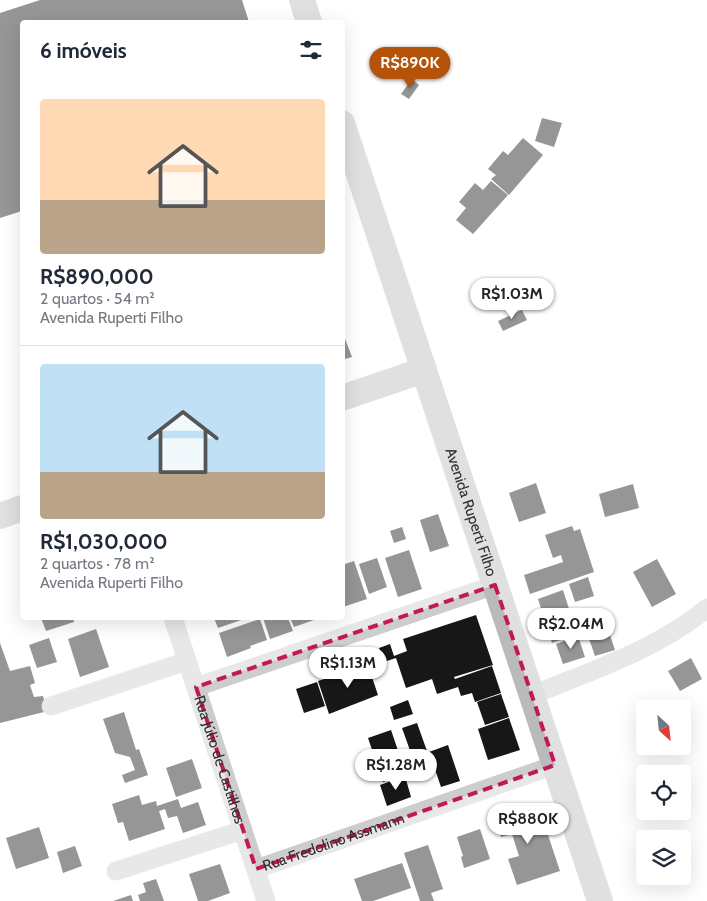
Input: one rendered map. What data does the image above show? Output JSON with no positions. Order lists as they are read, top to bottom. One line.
{"streets":{"main road":["Avenida Ruperti Filho"],"street":["Rua Júlio de Castilhos","Rua Fredolino Assmann"]},"crossings":[["Avenida Ruperti Filho","Rua Fredolino Assmann"],["Rua Júlio de Castilhos","Rua Fredolino Assmann"]],"north":"bottom right","page":{"heading":"6 imóveis","price":["R$890K","R$1.03M","R$2.04M","R$1.13M","R$1.28M","R$880K"],"list":[{"name":"R$890,000","note":"2 quartos · 54 m² · Avenida Ruperti Filho"},{"name":"R$1,030,000","note":"2 quartos · 78 m² · Avenida Ruperti Filho"}]}}
